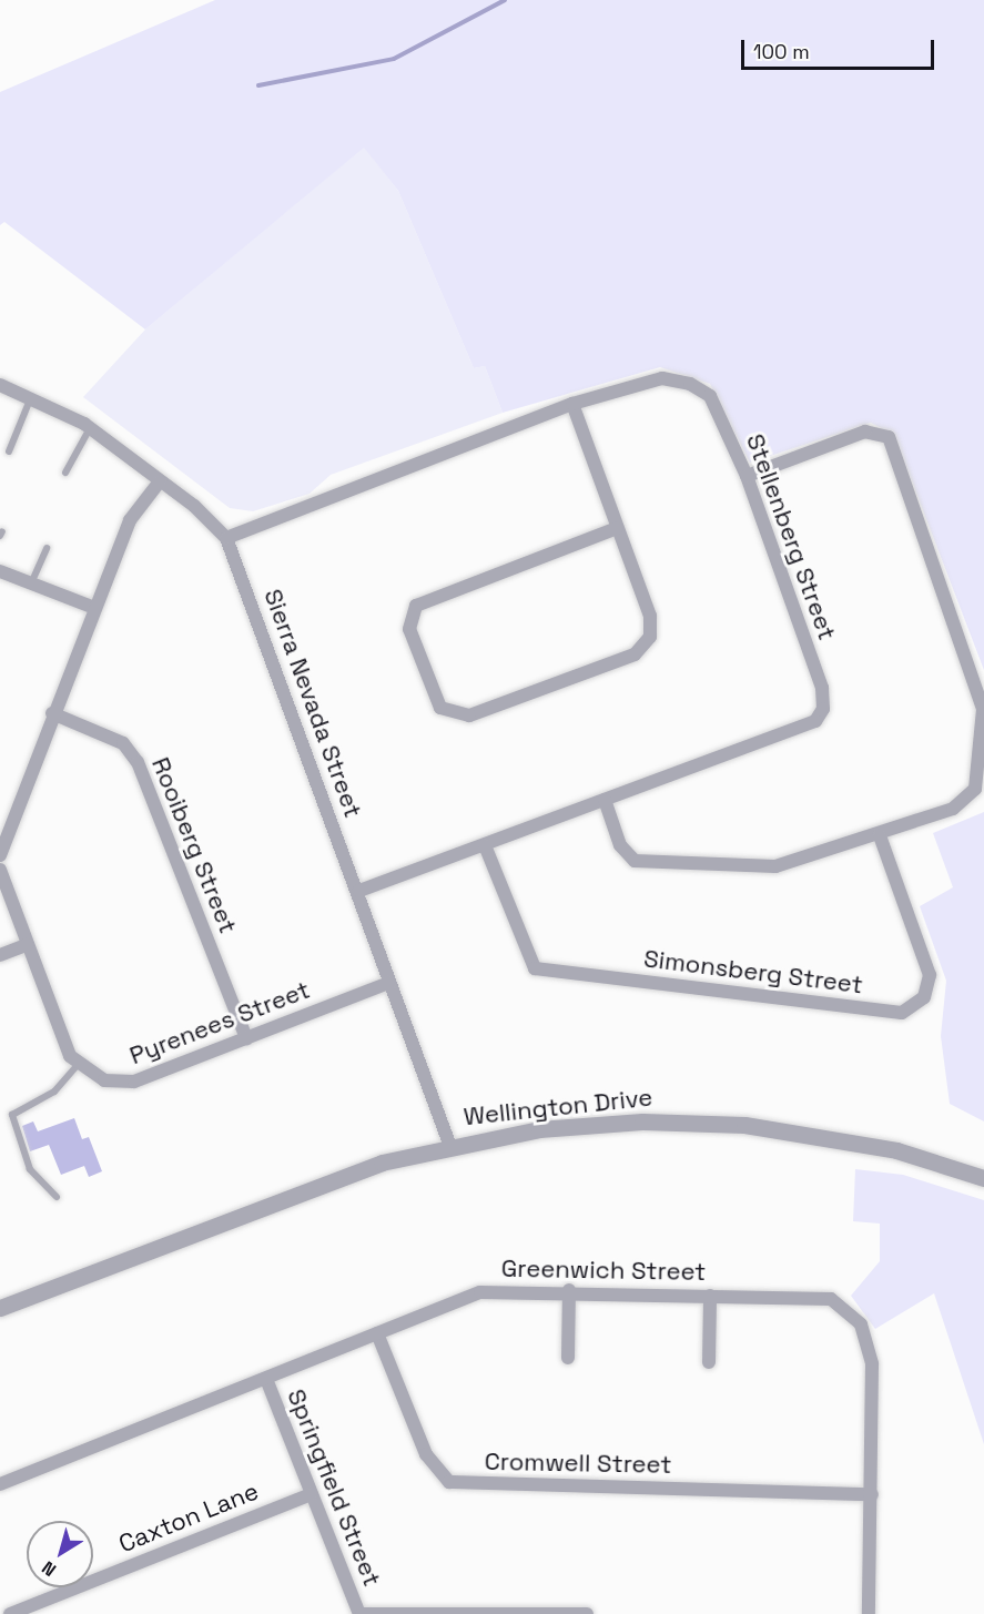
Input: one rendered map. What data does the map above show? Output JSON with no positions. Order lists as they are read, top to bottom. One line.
{"streets":{"street":["Stellenberg Street","Sierra Nevada Street","Rooiberg Street","Simonsberg Street","Pyrenees Street","Wellington Drive","Greenwich Street","Cromwell Street","Springfield Street","Caxton Lane"]},"crossings":[["Stellenberg Street","Sierra Nevada Street"],["Stellenberg Street","Simonsberg Street"],["Sierra Nevada Street","Pyrenees Street"],["Sierra Nevada Street","Wellington Drive"],["Rooiberg Street","Pyrenees Street"],["Greenwich Street","Cromwell Street"],["Greenwich Street","Springfield Street"],["Springfield Street","Caxton Lane"]],"scale_bar":"100 m","north":"bottom left"}
